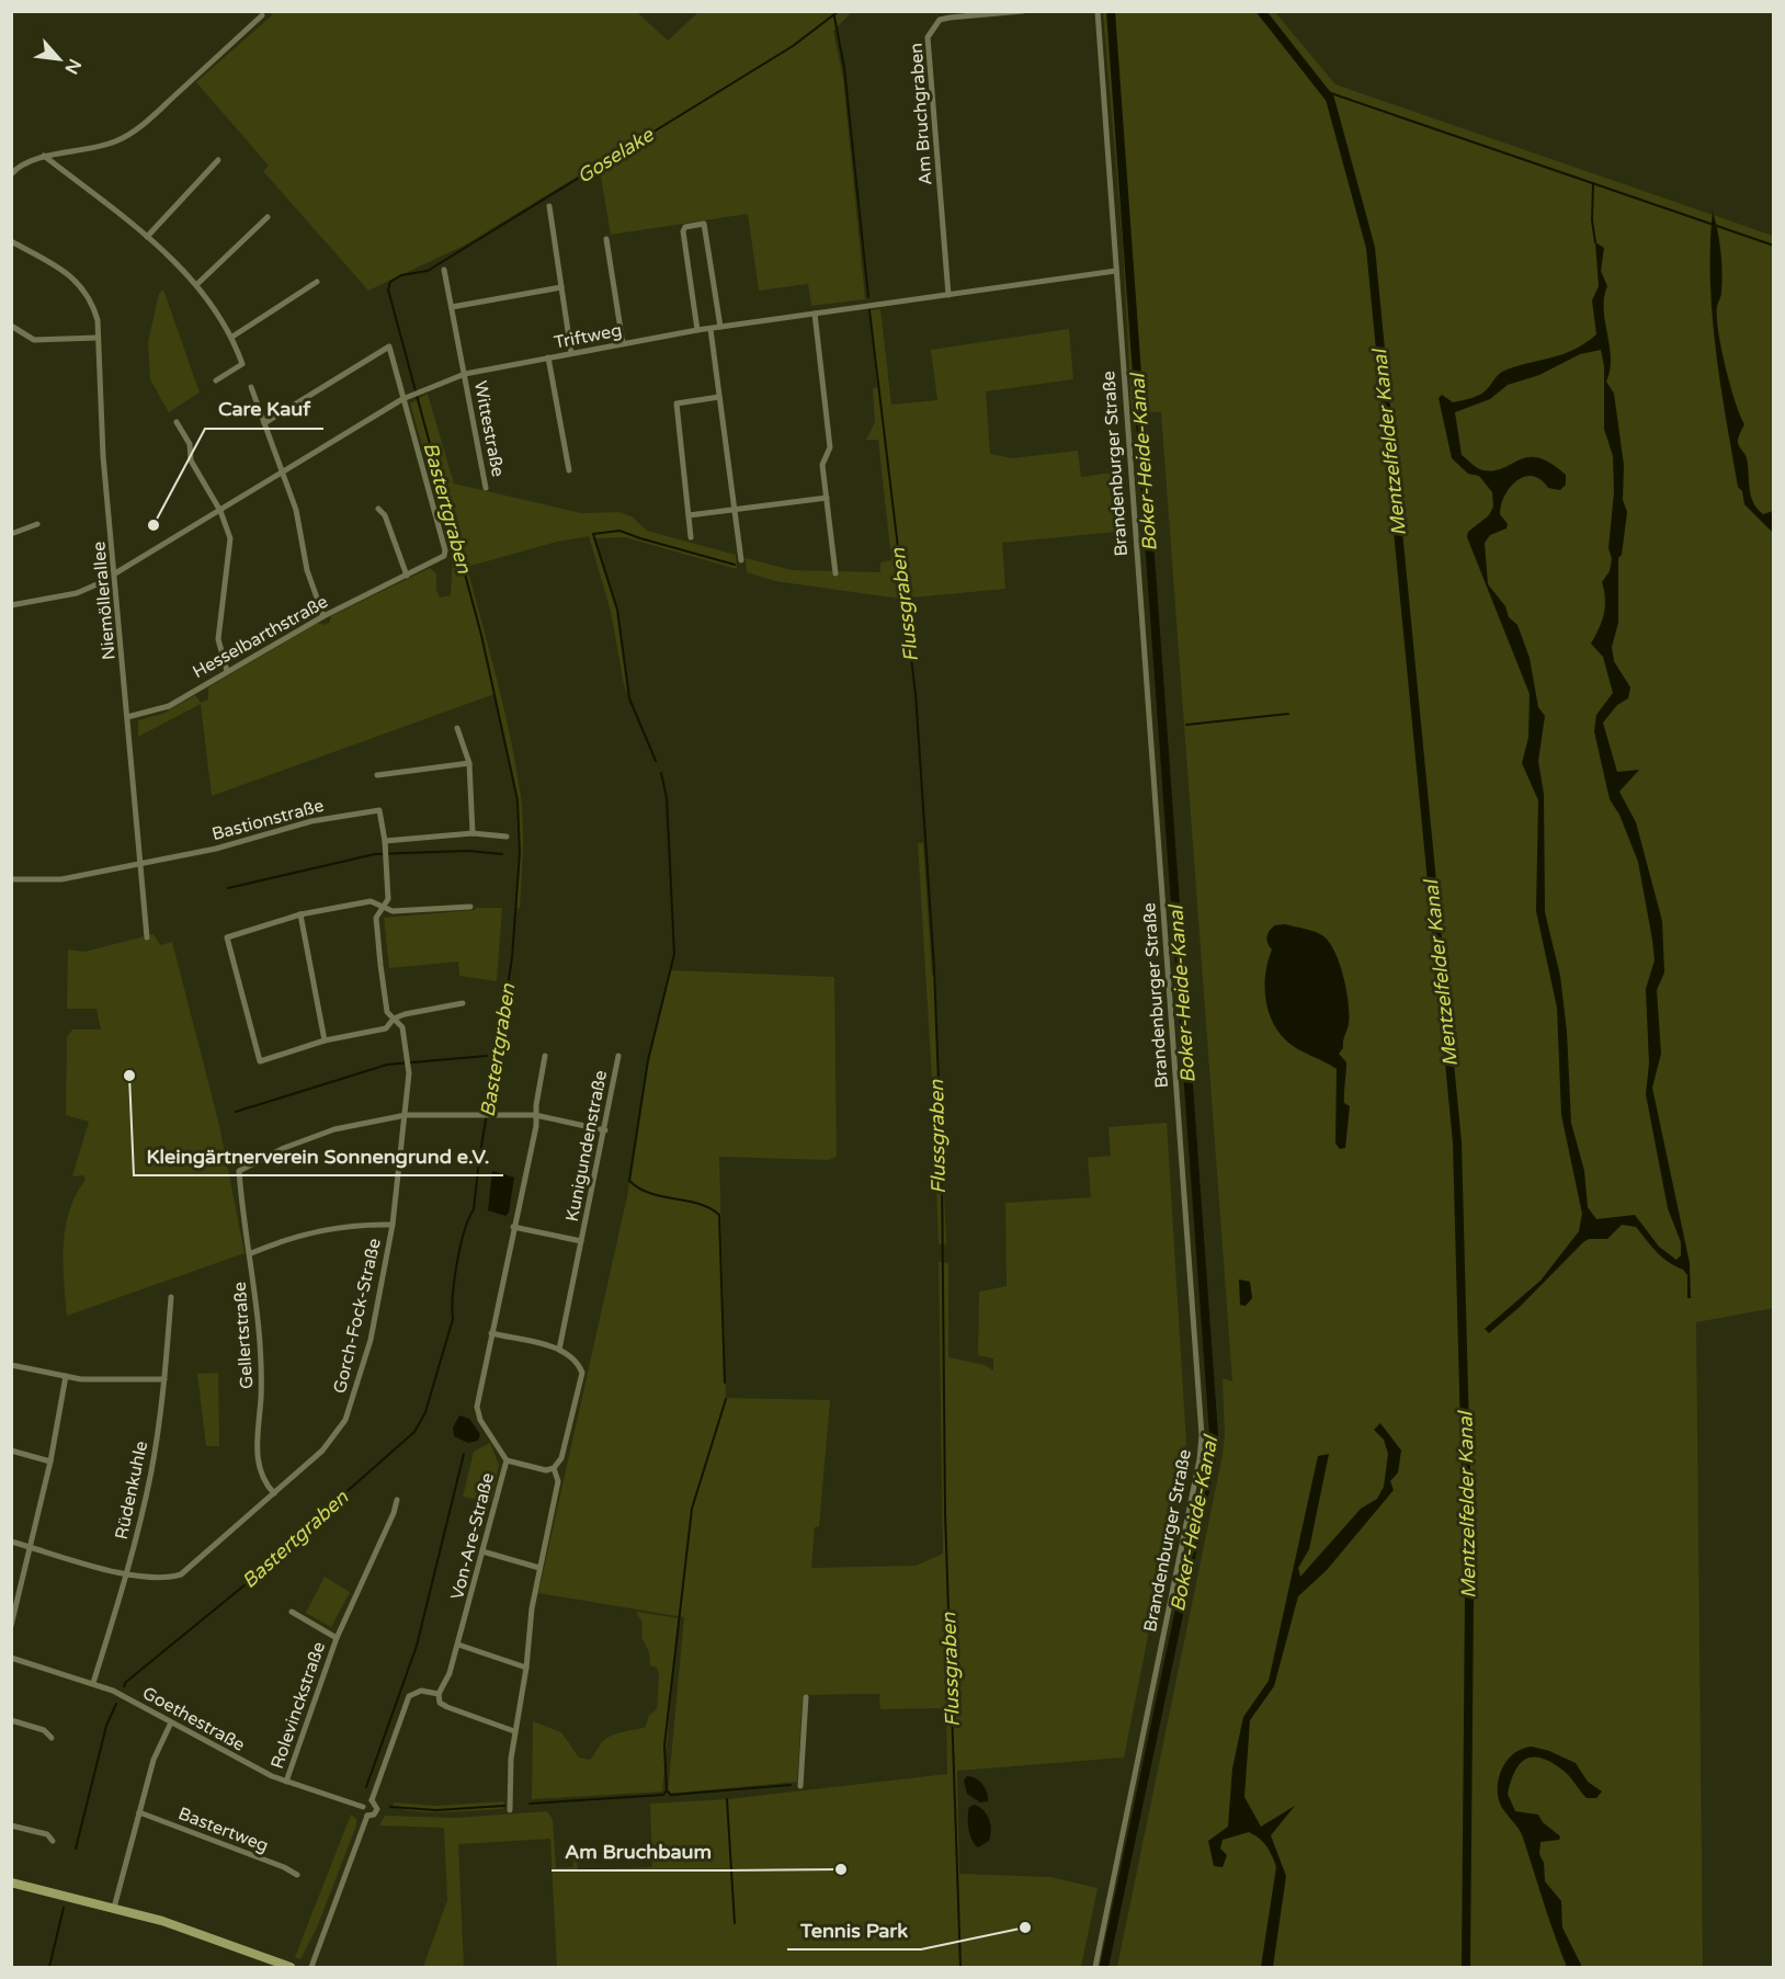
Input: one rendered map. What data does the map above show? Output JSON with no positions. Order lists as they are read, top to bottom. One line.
{"streets":{"street":["Am Bruchgraben","Triftweg","Wittestraße","Brandenburger Straße","Niemöllerallee","Hesselbarthstraße","Bastionstraße","Kunigundenstraße","Gorch-Fock-Straße","Gellertstraße","Rüdenkuhle","Von-Are-Straße","Rolevinckstraße","Goethestraße","Bastertweg"]},"crossings":[["Am Bruchgraben","Triftweg"],["Triftweg","Wittestraße"],["Triftweg","Brandenburger Straße"],["Triftweg","Niemöllerallee"],["Triftweg","Hesselbarthstraße"],["Niemöllerallee","Hesselbarthstraße"],["Niemöllerallee","Bastionstraße"],["Bastionstraße","Gorch-Fock-Straße"],["Kunigundenstraße","Von-Are-Straße"],["Gorch-Fock-Straße","Gellertstraße"],["Gorch-Fock-Straße","Rüdenkuhle"],["Rüdenkuhle","Goethestraße"],["Rolevinckstraße","Goethestraße"]],"water":["Goselake","Mentzelfelder Kanal","Boker-Heide-Kanal","Bastertgraben","Flussgraben"],"places":["Care Kauf","Kleingärtnerverein Sonnengrund e.V.","Am Bruchbaum","Tennis Park"],"north":"bottom right"}
